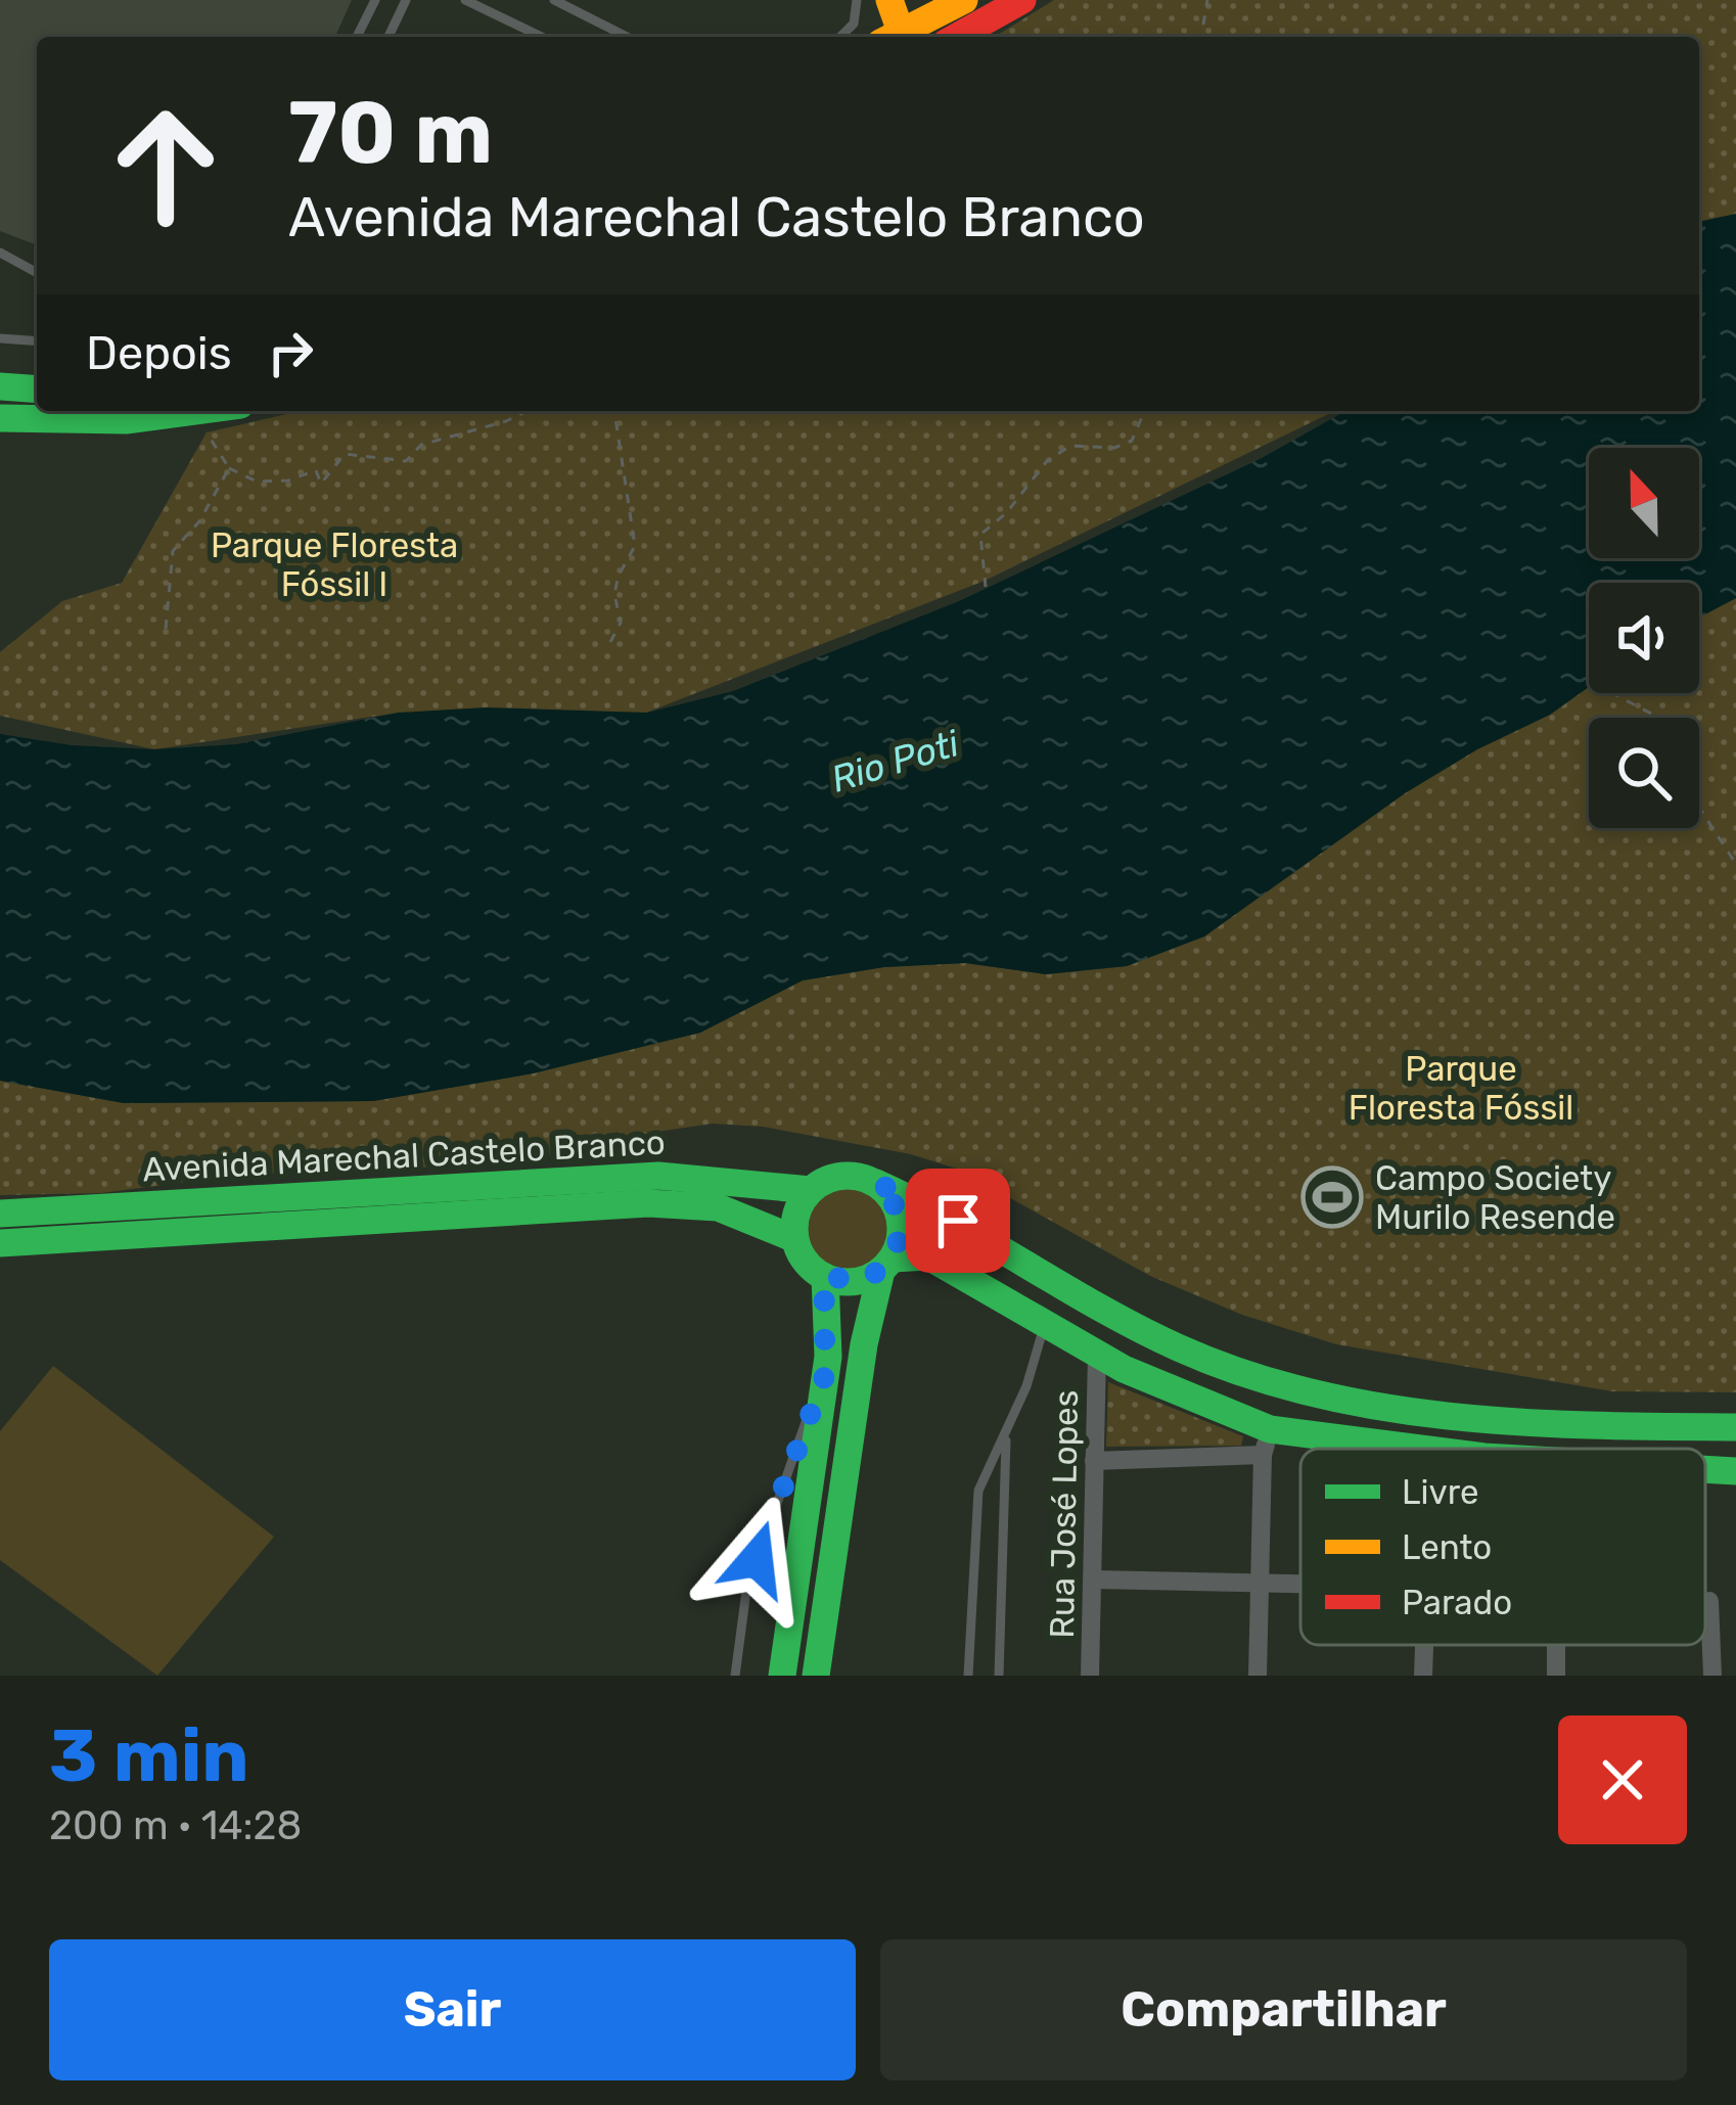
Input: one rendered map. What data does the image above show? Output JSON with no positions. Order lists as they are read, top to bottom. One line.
{"streets":{"main road":["Avenida Marechal Castelo Branco"],"street":["Rua José Lopes"]},"water":["Rio Poti"],"parks":["Parque Floresta Fóssil I","Parque Floresta Fóssil"],"places":{"sports":["Campo Society Murilo Resende"]},"legend":["Livre","Lento","Parado"],"north":"top","page":{"turn":["70 m","Avenida Marechal Castelo Branco"],"then":"Depois","heading":["3 min","200 m · 14:28"],"buttons":["Sair","Compartilhar"]}}
